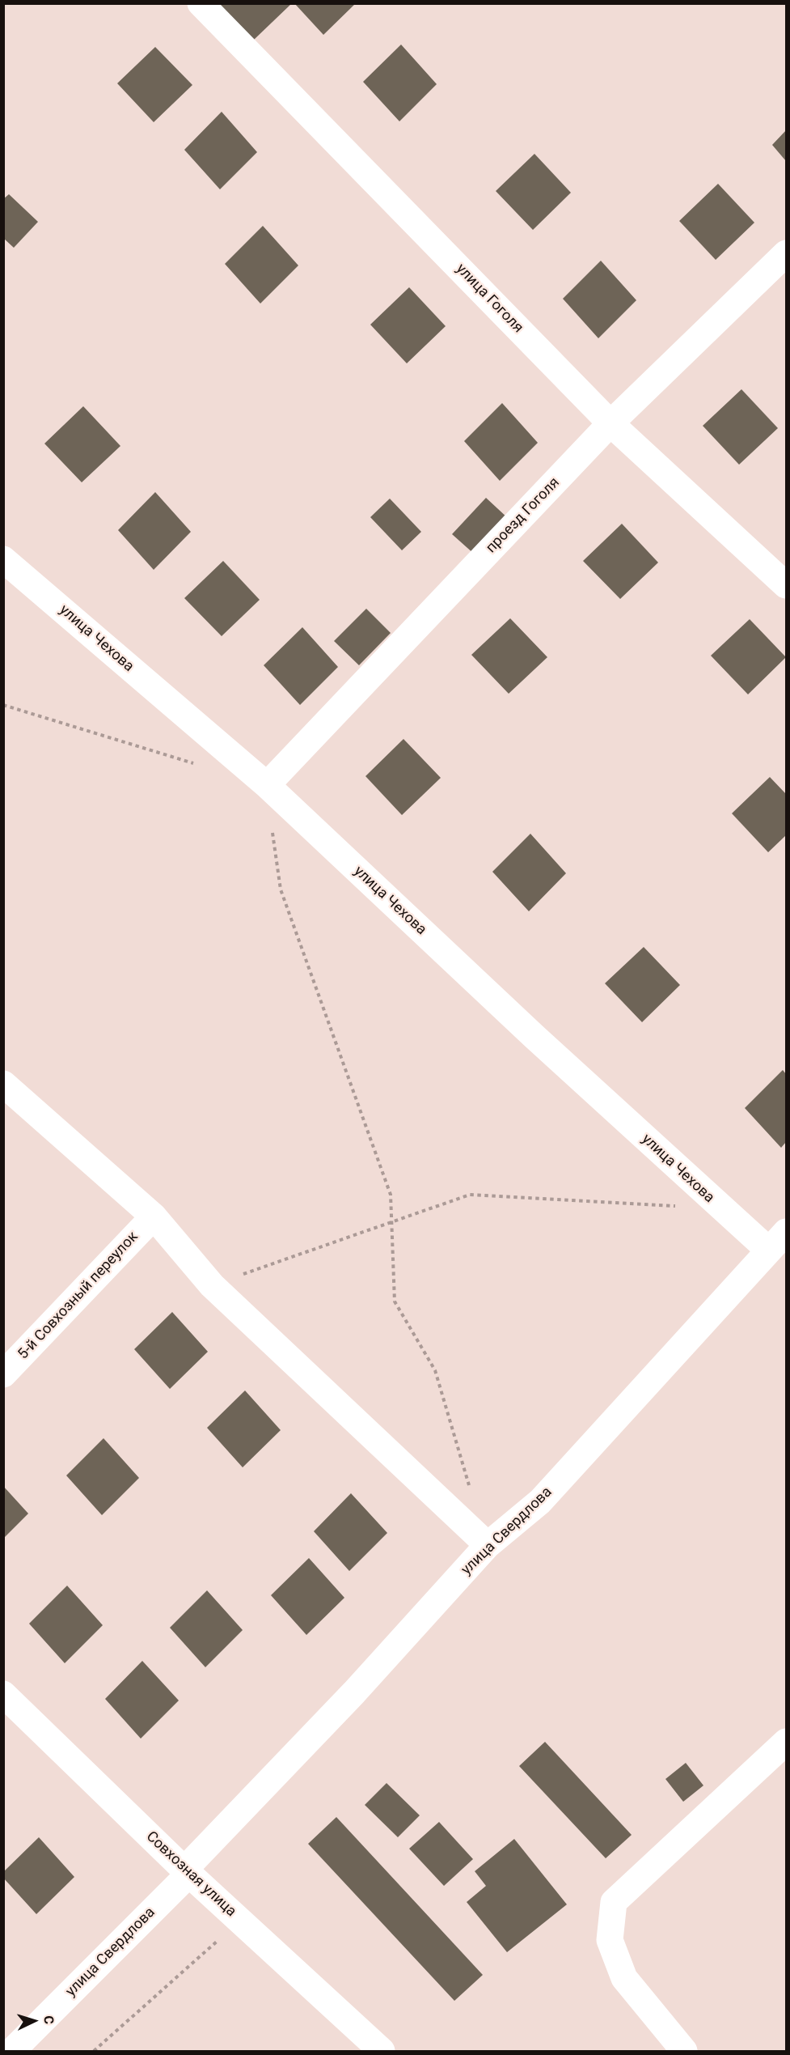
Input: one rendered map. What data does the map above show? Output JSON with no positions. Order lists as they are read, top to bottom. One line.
{"streets":{"street":["улица Гоголя","проезд Гоголя","улица Чехова","5-й Совхозный переулок","улица Свердлова","Совхозная улица"]},"crossings":[["улица Гоголя","проезд Гоголя"],["проезд Гоголя","улица Чехова"],["улица Чехова","улица Свердлова"],["улица Свердлова","Совхозная улица"]],"north":"right"}
